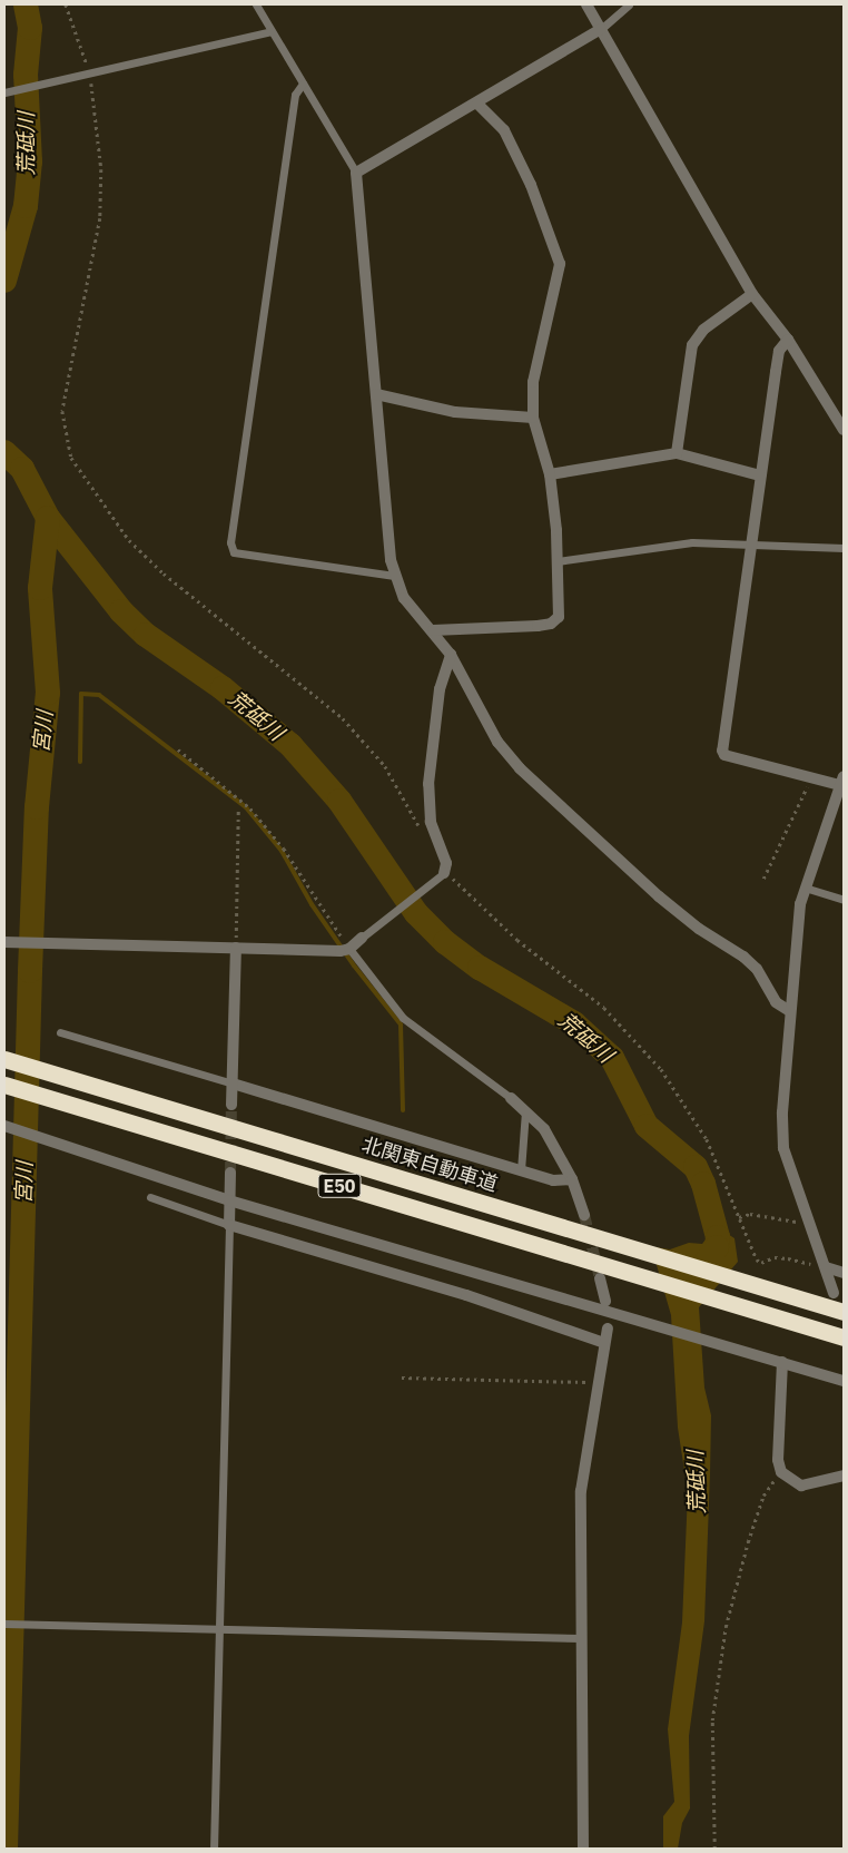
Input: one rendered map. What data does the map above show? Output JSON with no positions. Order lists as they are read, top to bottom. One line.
{"streets":{"highway":["北関東自動車道","E50"]},"water":["荒砥川","宮川"]}
